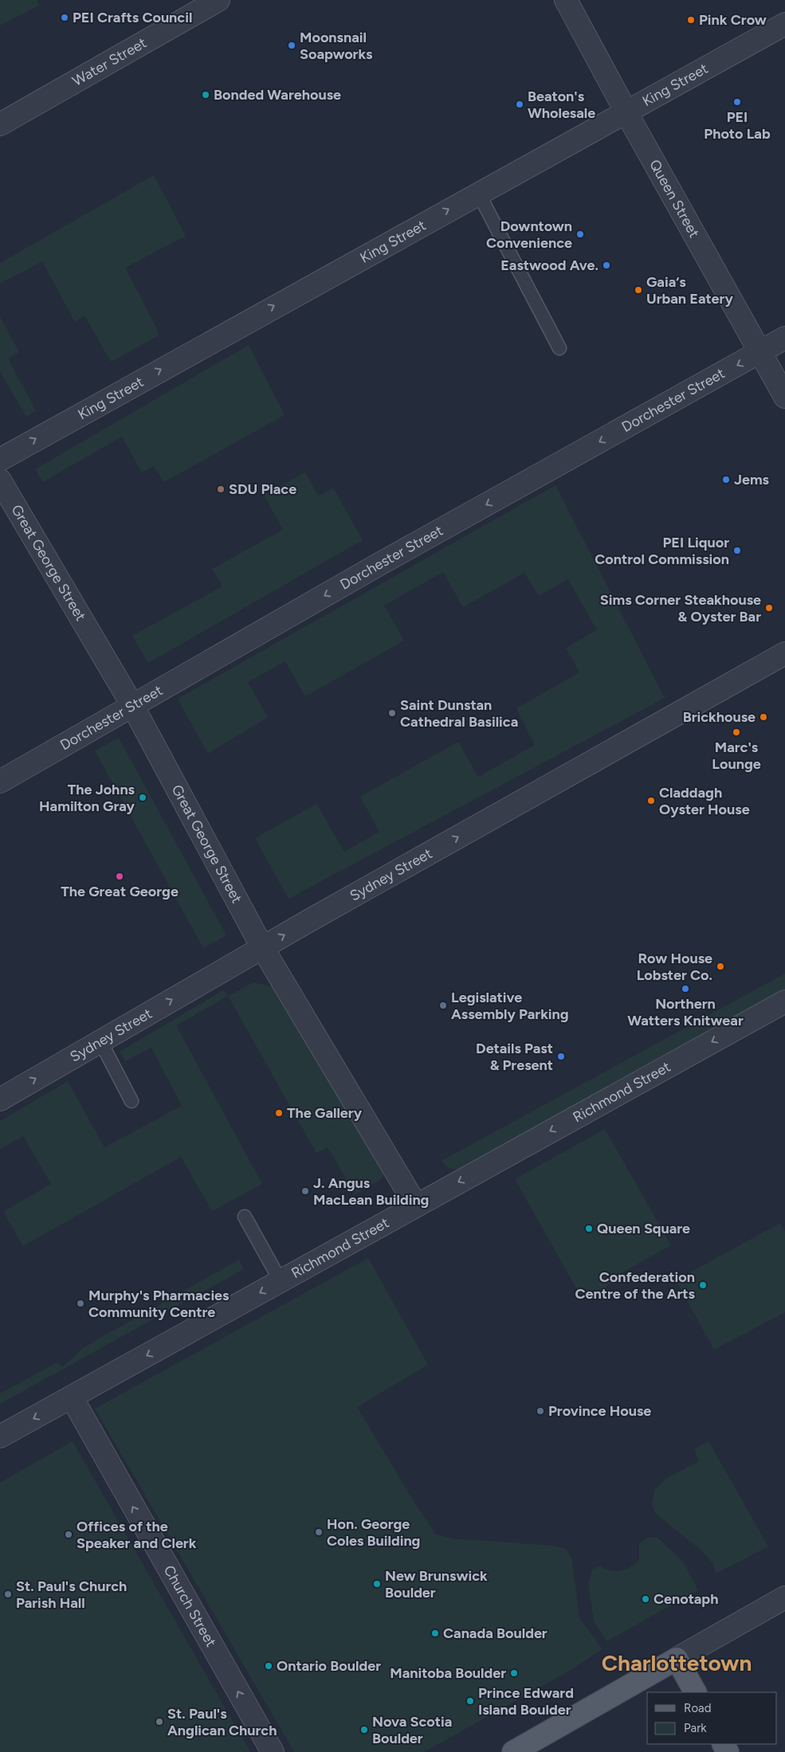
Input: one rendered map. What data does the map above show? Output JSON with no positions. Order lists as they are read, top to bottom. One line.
{"streets":{"street":["Water Street","King Street","Queen Street","Dorchester Street","Great George Street","Sydney Street","Richmond Street","Church Street"]},"crossings":[["King Street","Queen Street"],["Queen Street","Dorchester Street"],["Dorchester Street","Great George Street"],["Great George Street","Sydney Street"],["Great George Street","Richmond Street"],["Richmond Street","Church Street"]],"one_way":["King Street","Dorchester Street","Sydney Street","Richmond Street","Church Street"],"districts":["Charlottetown"],"places":["PEI Crafts Council","Pink Crow","Moonsnail Soapworks","Bonded Warehouse","PEI Photo Lab","Beaton's Wholesale","Downtown Convenience","Eastwood Ave.","Gaia‘s Urban Eatery","Jems","SDU Place","PEI Liquor Control Commission","Sims Corner Steakhouse & Oyster Bar","Saint Dunstan Cathedral Basilica","Brickhouse","Marc's Lounge","The Johns Hamilton Gray","Claddagh Oyster House","The Great George","Row House Lobster Co.","Northern Watters Knitwear","Legislative Assembly Parking","Details Past & Present","The Gallery","J. Angus MacLean Building","Queen Square","Confederation Centre of the Arts","Murphy's Pharmacies Community Centre","Province House","Hon. George Coles Building","Offices of the Speaker and Clerk","New Brunswick Boulder","St. Paul's Church Parish Hall","Cenotaph","Canada Boulder","Ontario Boulder","Manitoba Boulder","Prince Edward Island Boulder","St. Paul's Anglican Church","Nova Scotia Boulder"],"legend":["Road","Park"]}
